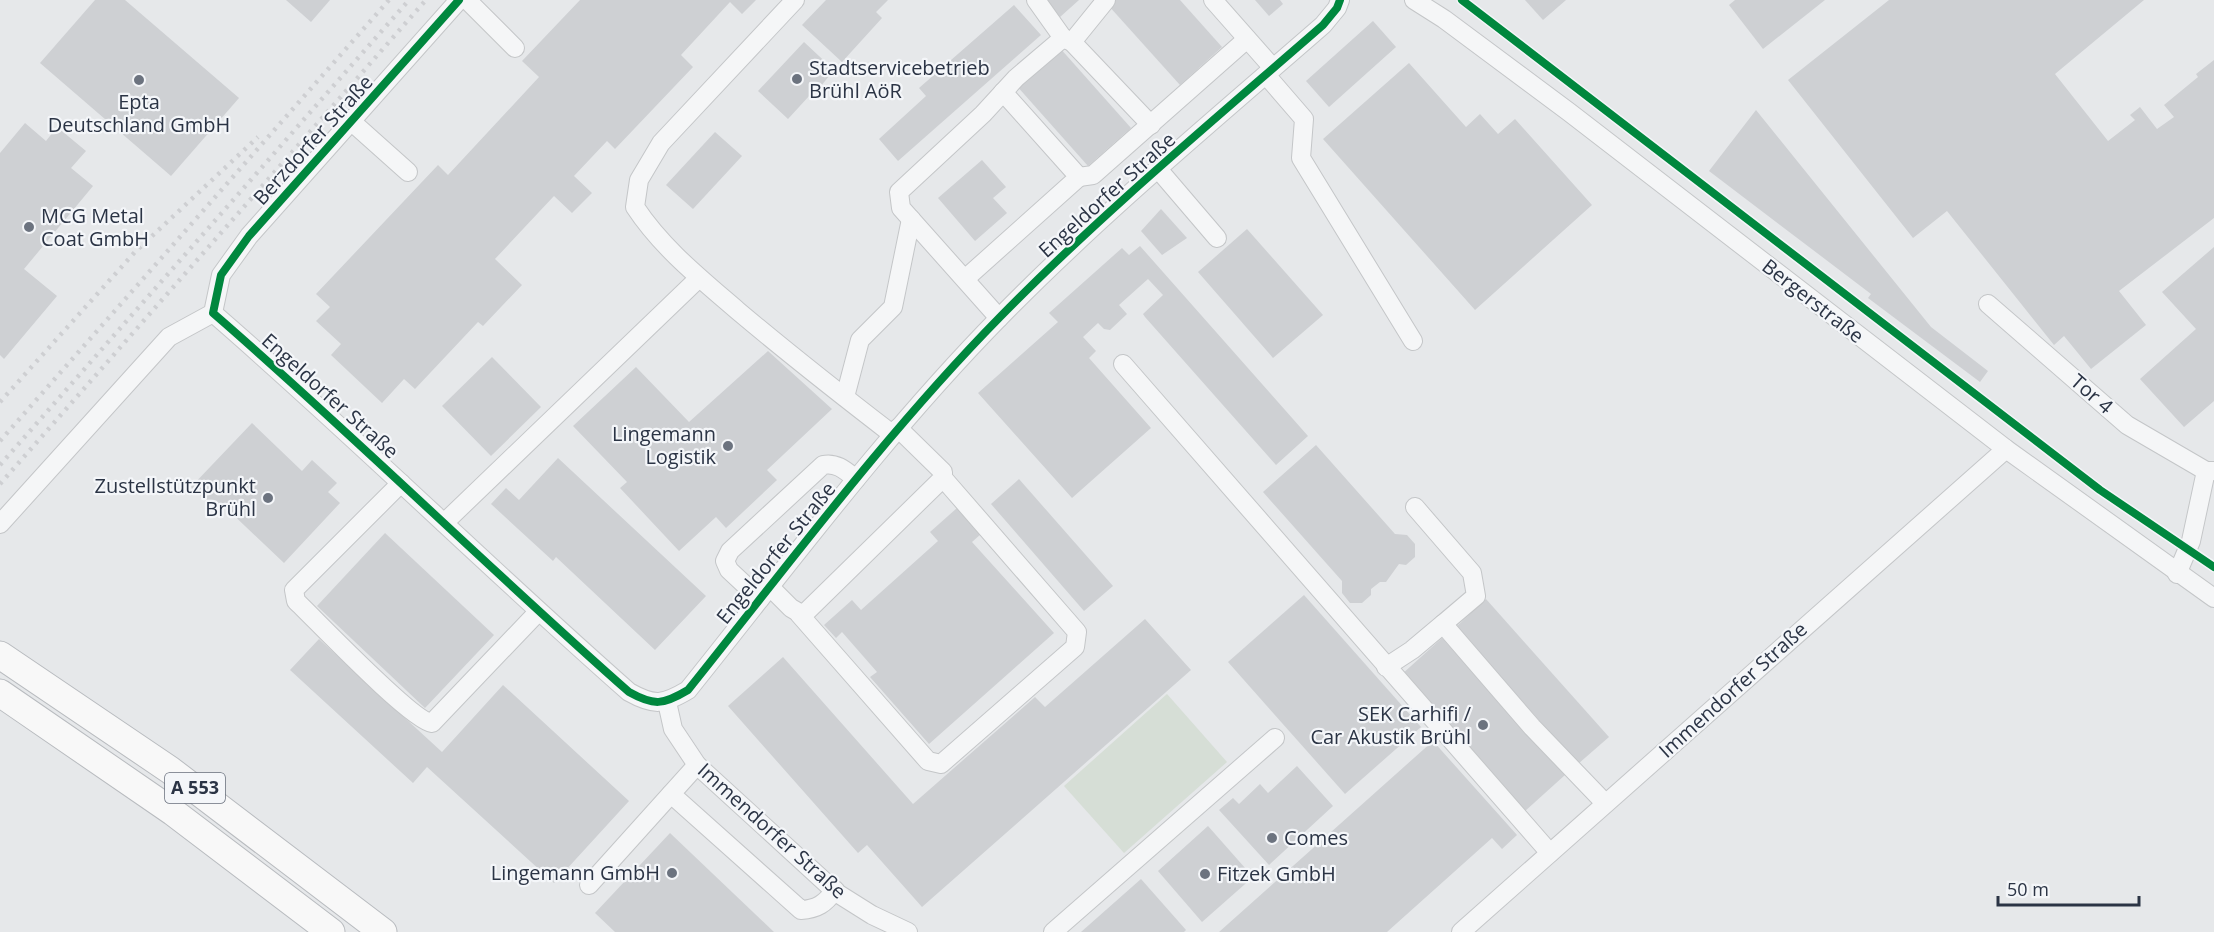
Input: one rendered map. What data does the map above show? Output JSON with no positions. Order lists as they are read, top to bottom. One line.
{"streets":{"highway":["A 553"],"street":["Berzdorfer Straße","Engeldorfer Straße","Bergerstraße","Tor 4","Immendorfer Straße"]},"crossings":[["Berzdorfer Straße","Engeldorfer Straße"],["Engeldorfer Straße","Immendorfer Straße"],["Bergerstraße","Tor 4"],["Bergerstraße","Immendorfer Straße"]],"places":["Stadtservicebetrieb Brühl AöR","Epta Deutschland GmbH","MCG Metal Coat GmbH","Lingemann Logistik","Zustellstützpunkt Brühl","SEK Carhifi / Car Akustik Brühl","Comes","Lingemann GmbH","Fitzek GmbH"],"scale_bar":"50 m"}
